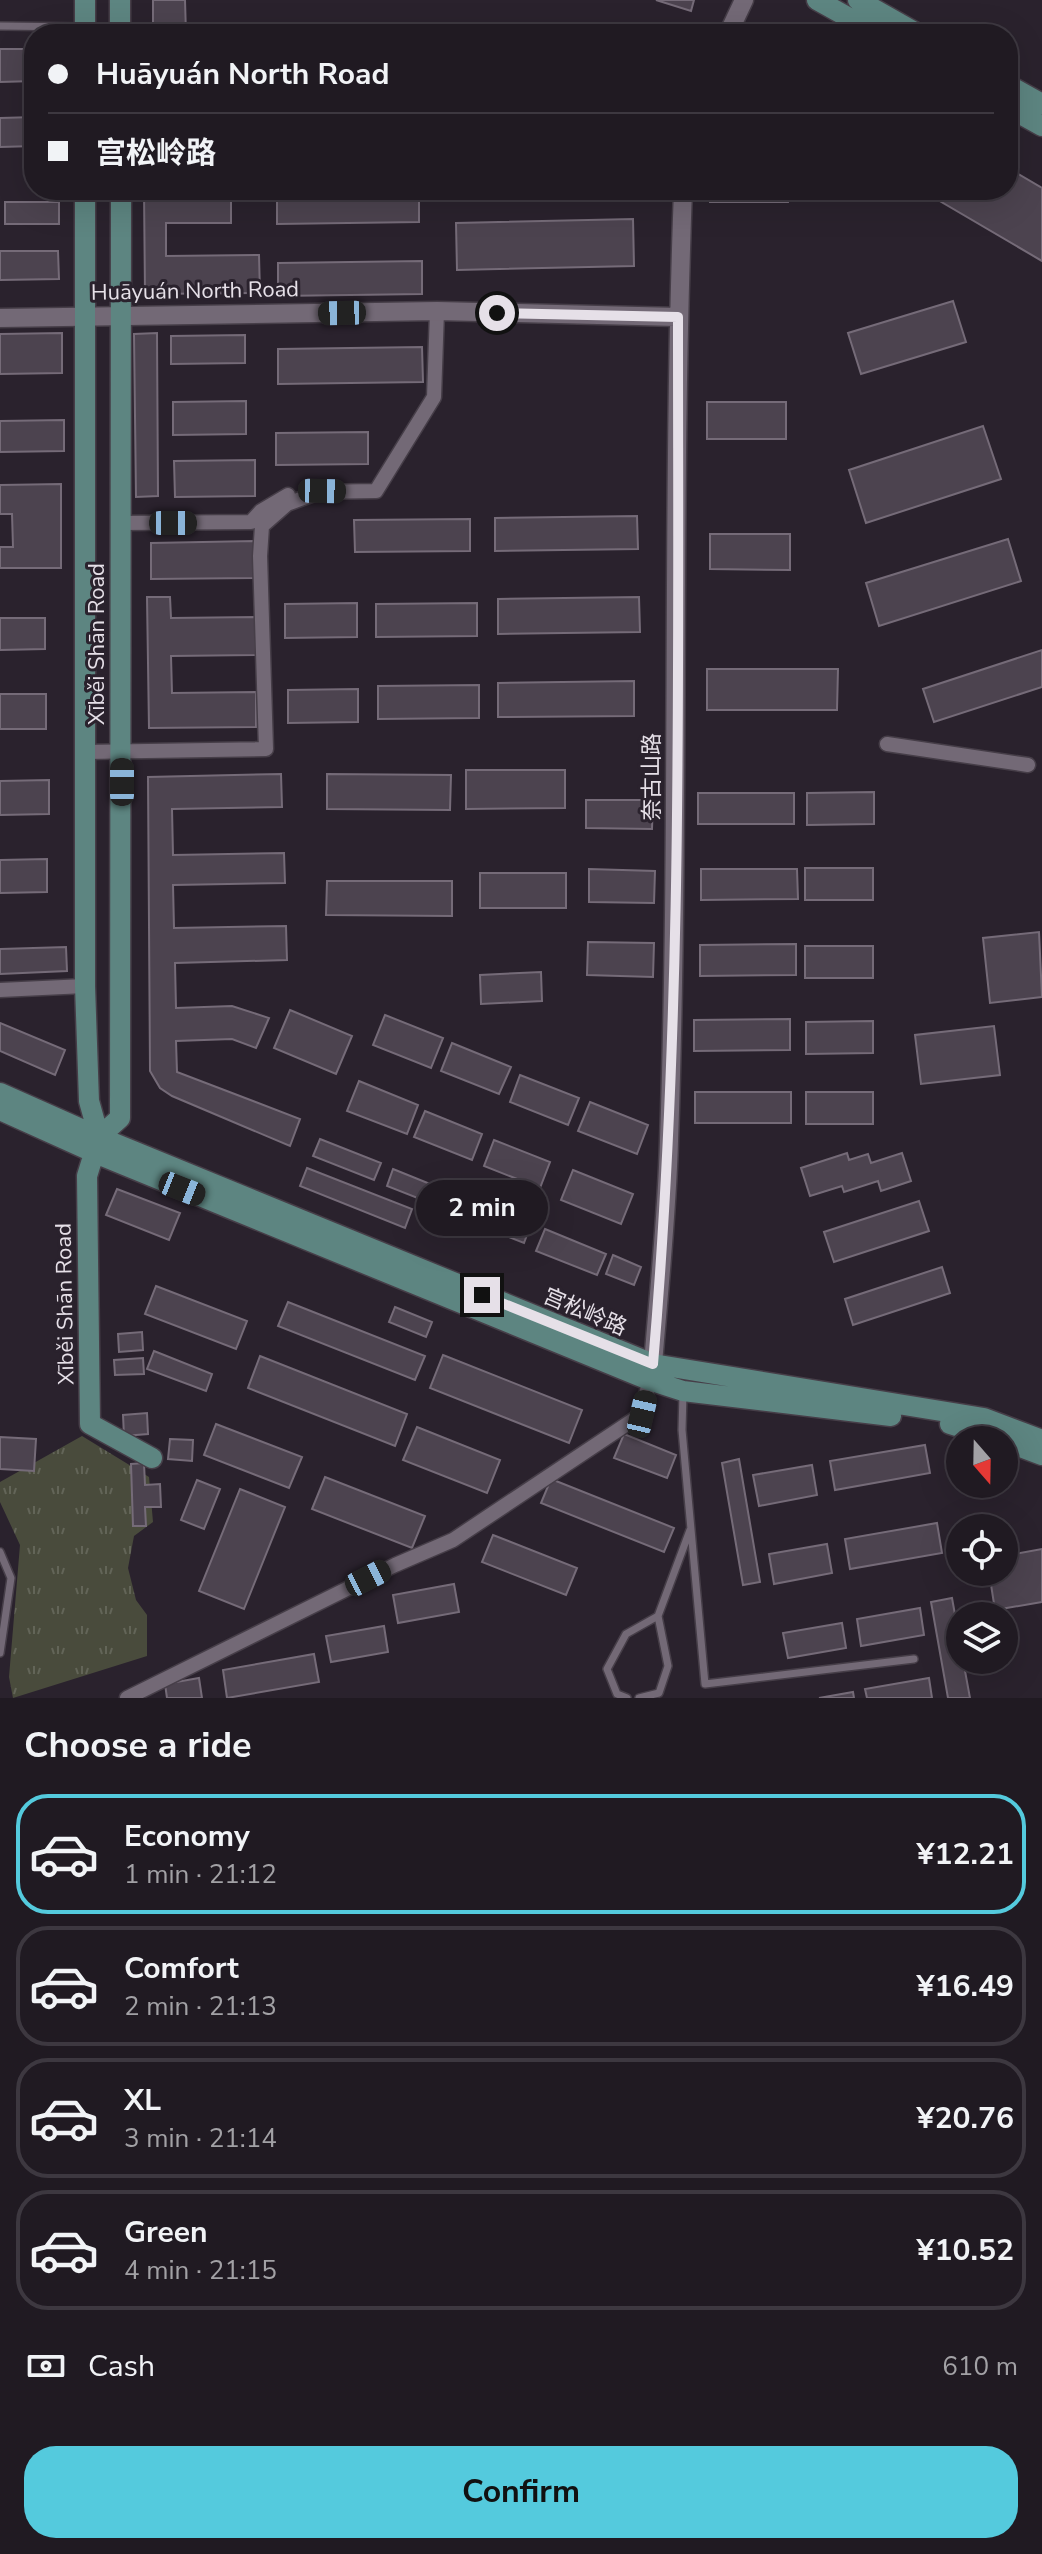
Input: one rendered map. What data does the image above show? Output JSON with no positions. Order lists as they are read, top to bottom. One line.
{"streets":{"main road":["Xīběi Shān Road"],"street":["Huāyuán North Road","奈古山路"]},"crossings":[["Huāyuán North Road","Xīběi Shān Road"],["Huāyuán North Road","奈古山路"]],"north":"bottom","page":{"banner":["Huāyuán North Road","宫松岭路"],"bubble":"2 min","heading":"Choose a ride","list":[{"name":"Economy","note":"1 min · 21:12","value":"¥12.21"},{"name":"Comfort","note":"2 min · 21:13","value":"¥16.49"},{"name":"XL","note":"3 min · 21:14","value":"¥20.76"},{"name":"Green","note":"4 min · 21:15","value":"¥10.52"}],"pay":["Cash","610 m"],"buttons":"Confirm"}}
